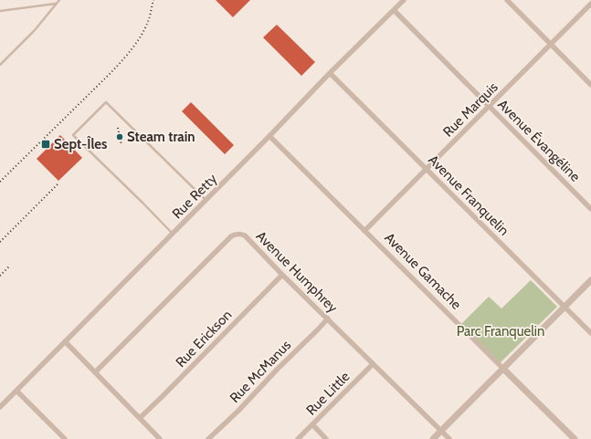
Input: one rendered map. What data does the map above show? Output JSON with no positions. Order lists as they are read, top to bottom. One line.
{"streets":{"street":["Rue Marquis","Avenue Évangéline","Avenue Franquelin","Rue Retty","Avenue Gamache","Avenue Humphrey","Rue Erickson","Rue McManus","Rue Little"]},"crossings":[["Rue Marquis","Avenue Évangéline"],["Rue Marquis","Avenue Franquelin"],["Rue Marquis","Avenue Gamache"],["Avenue Évangéline","Rue Retty"],["Avenue Franquelin","Rue Retty"],["Rue Retty","Avenue Gamache"],["Avenue Humphrey","Rue Erickson"],["Avenue Humphrey","Rue McManus"],["Avenue Humphrey","Rue Little"]],"parks":["Parc Franquelin"],"places":{"other":["Steam train"],"transit":["Sept-Îles"]}}
